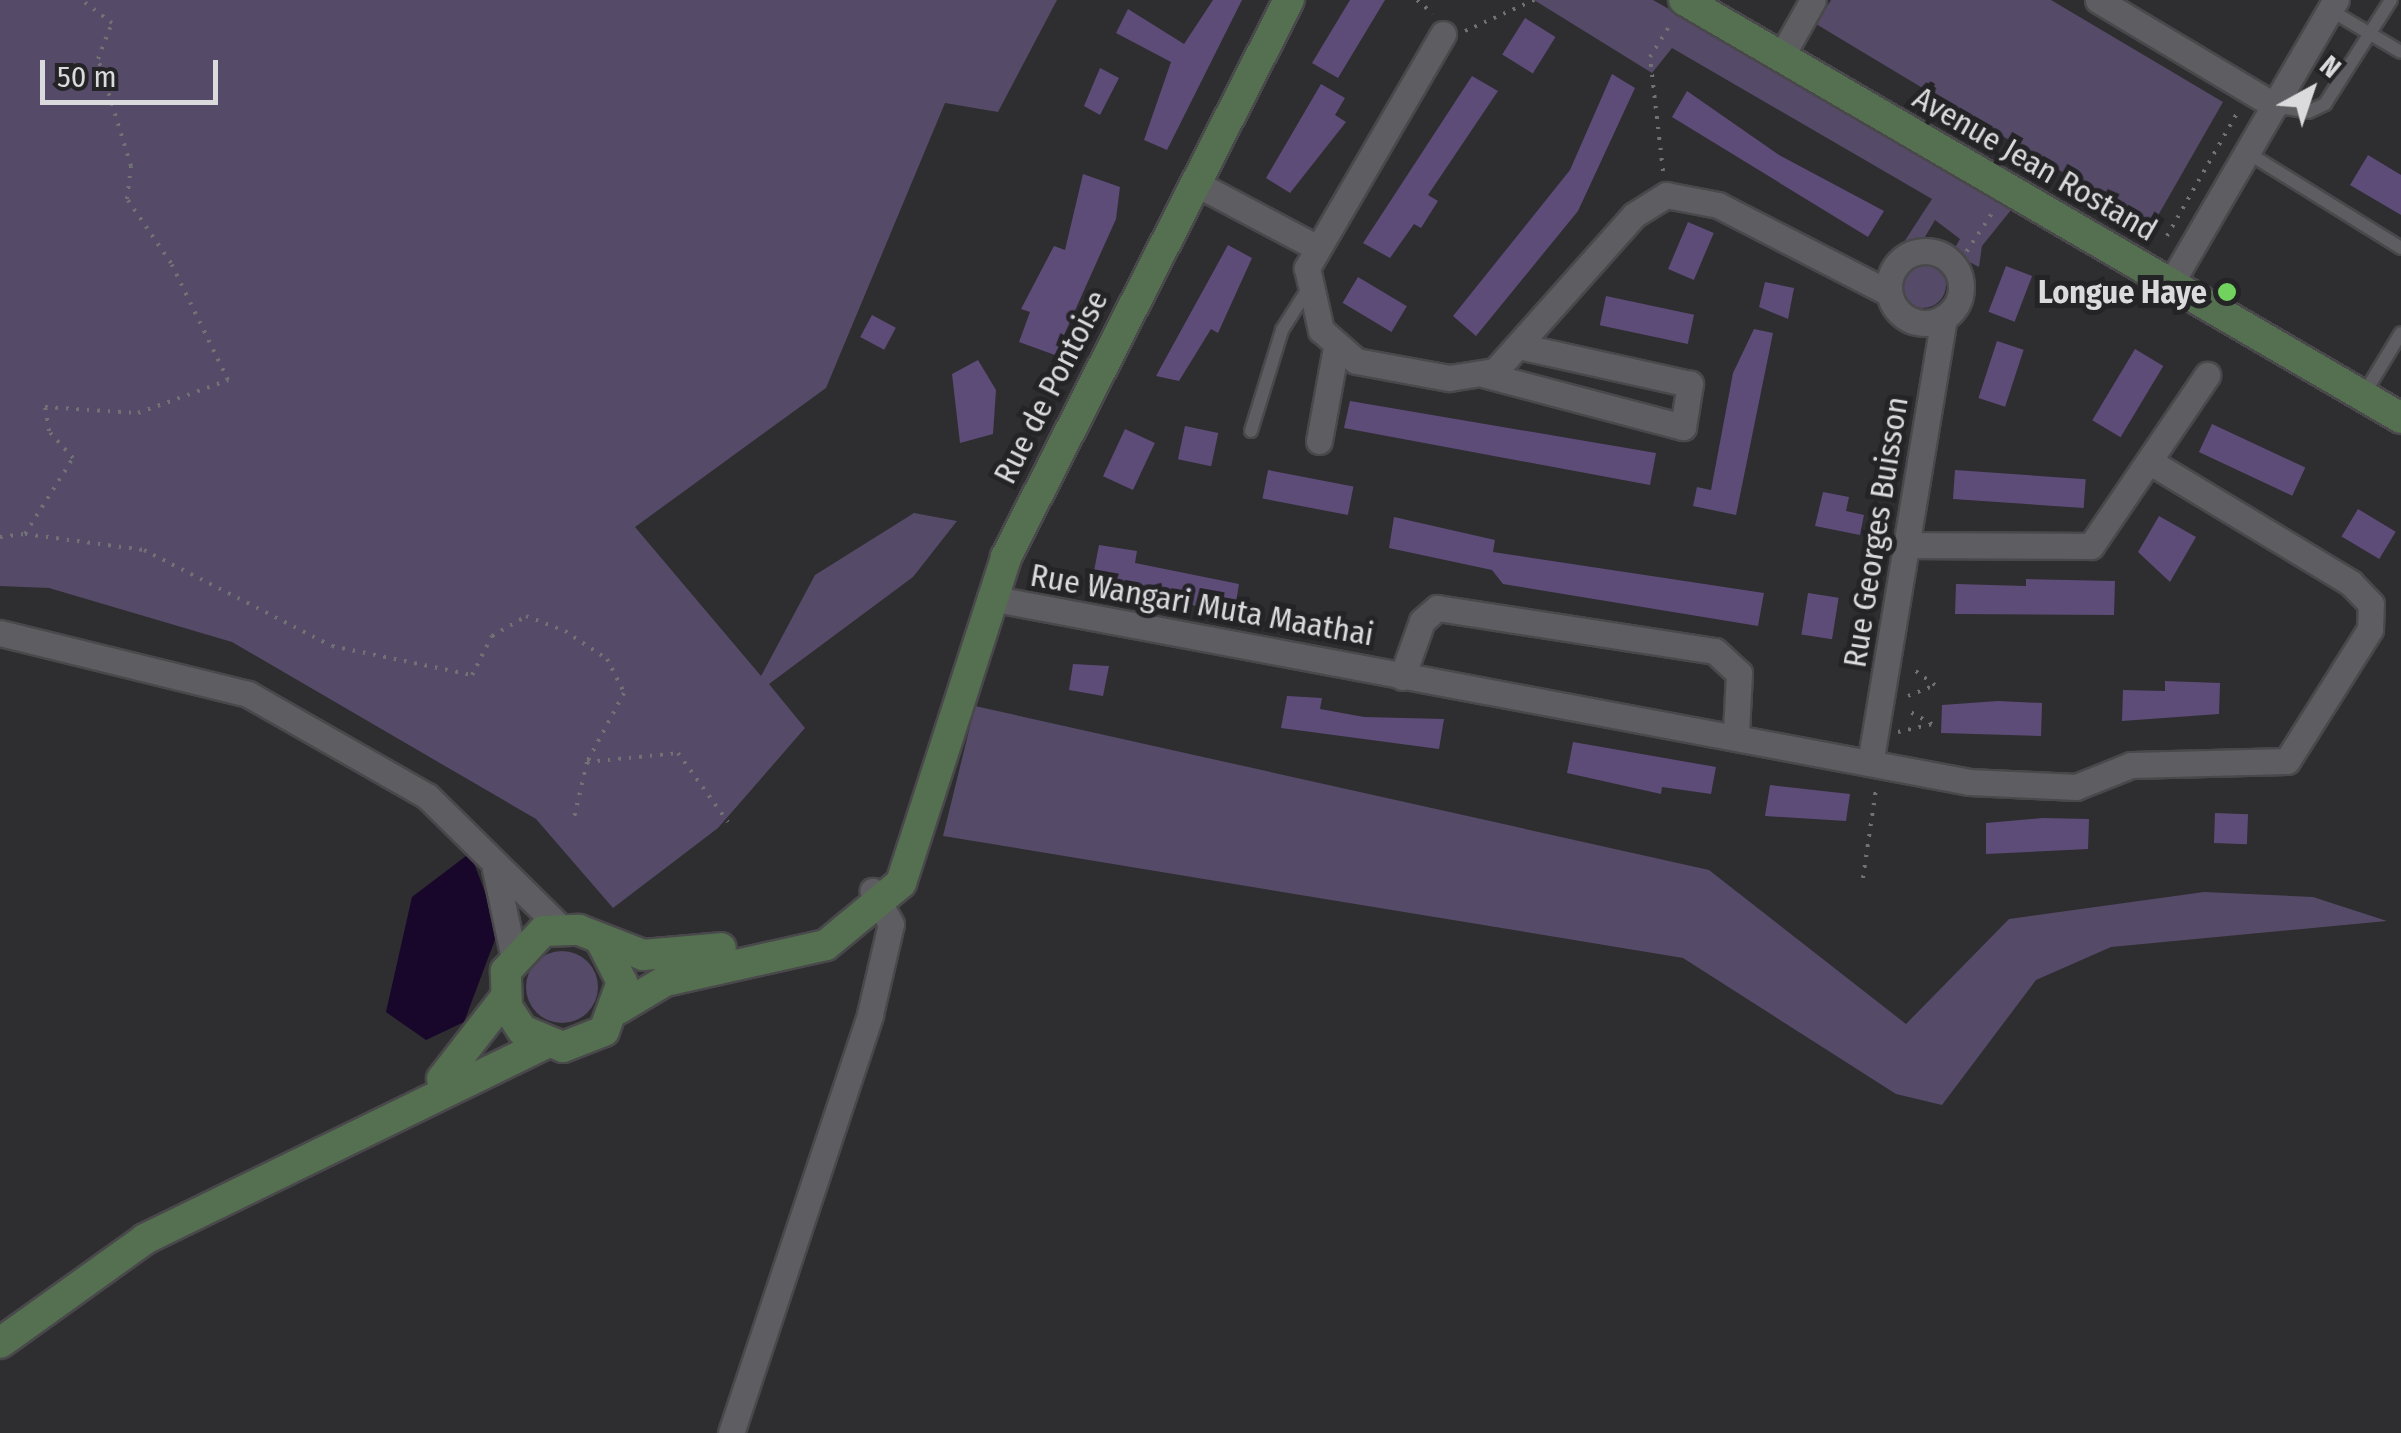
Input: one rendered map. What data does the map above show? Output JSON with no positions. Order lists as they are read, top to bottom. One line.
{"streets":{"street":["Avenue Jean Rostand","Rue de Pontoise","Rue Georges Buisson","Rue Wangari Muta Maathai"]},"crossings":[["Rue de Pontoise","Rue Wangari Muta Maathai"],["Rue Georges Buisson","Rue Wangari Muta Maathai"]],"places":["Longue Haye"],"scale_bar":"50 m","north":"top right"}
